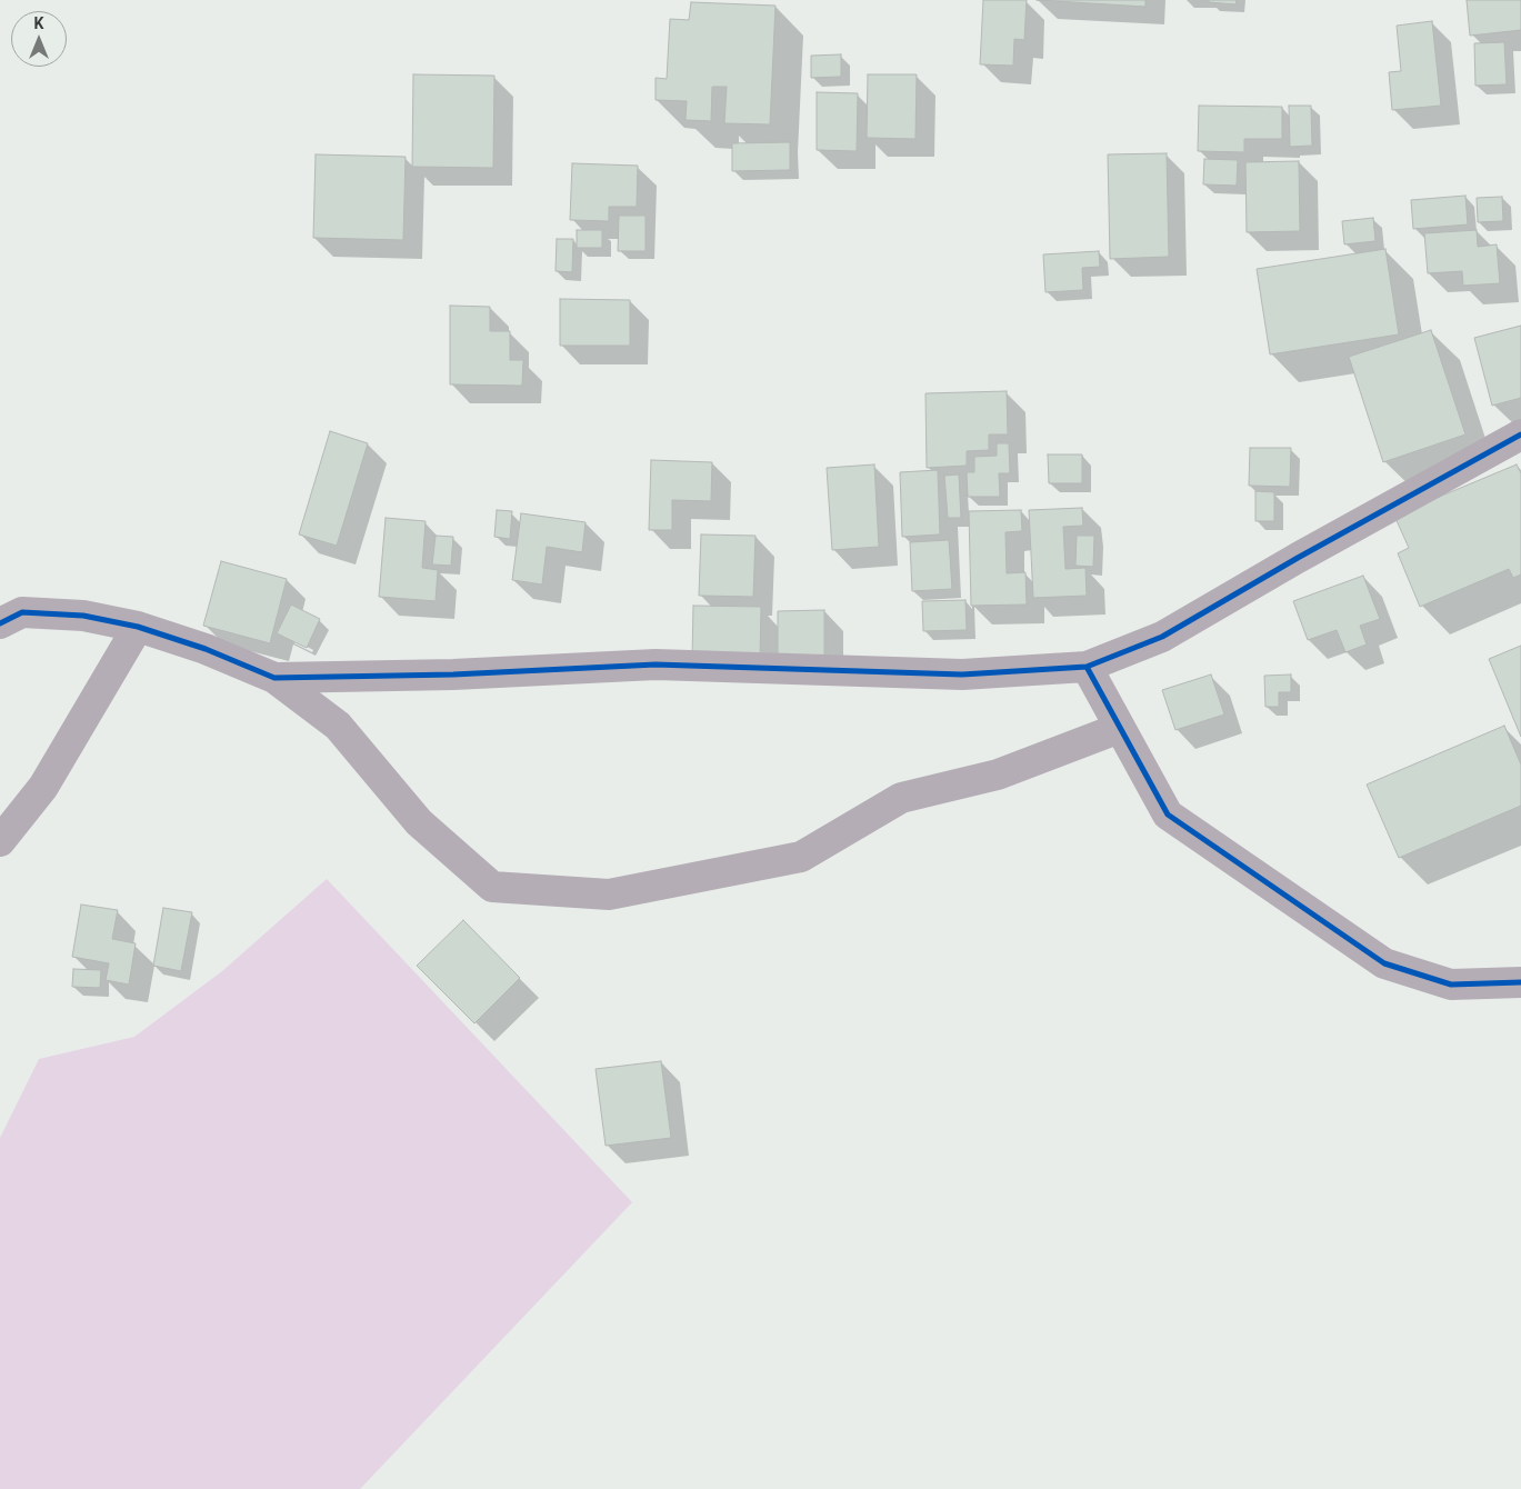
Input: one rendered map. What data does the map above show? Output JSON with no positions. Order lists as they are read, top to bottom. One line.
{"north":"top"}
